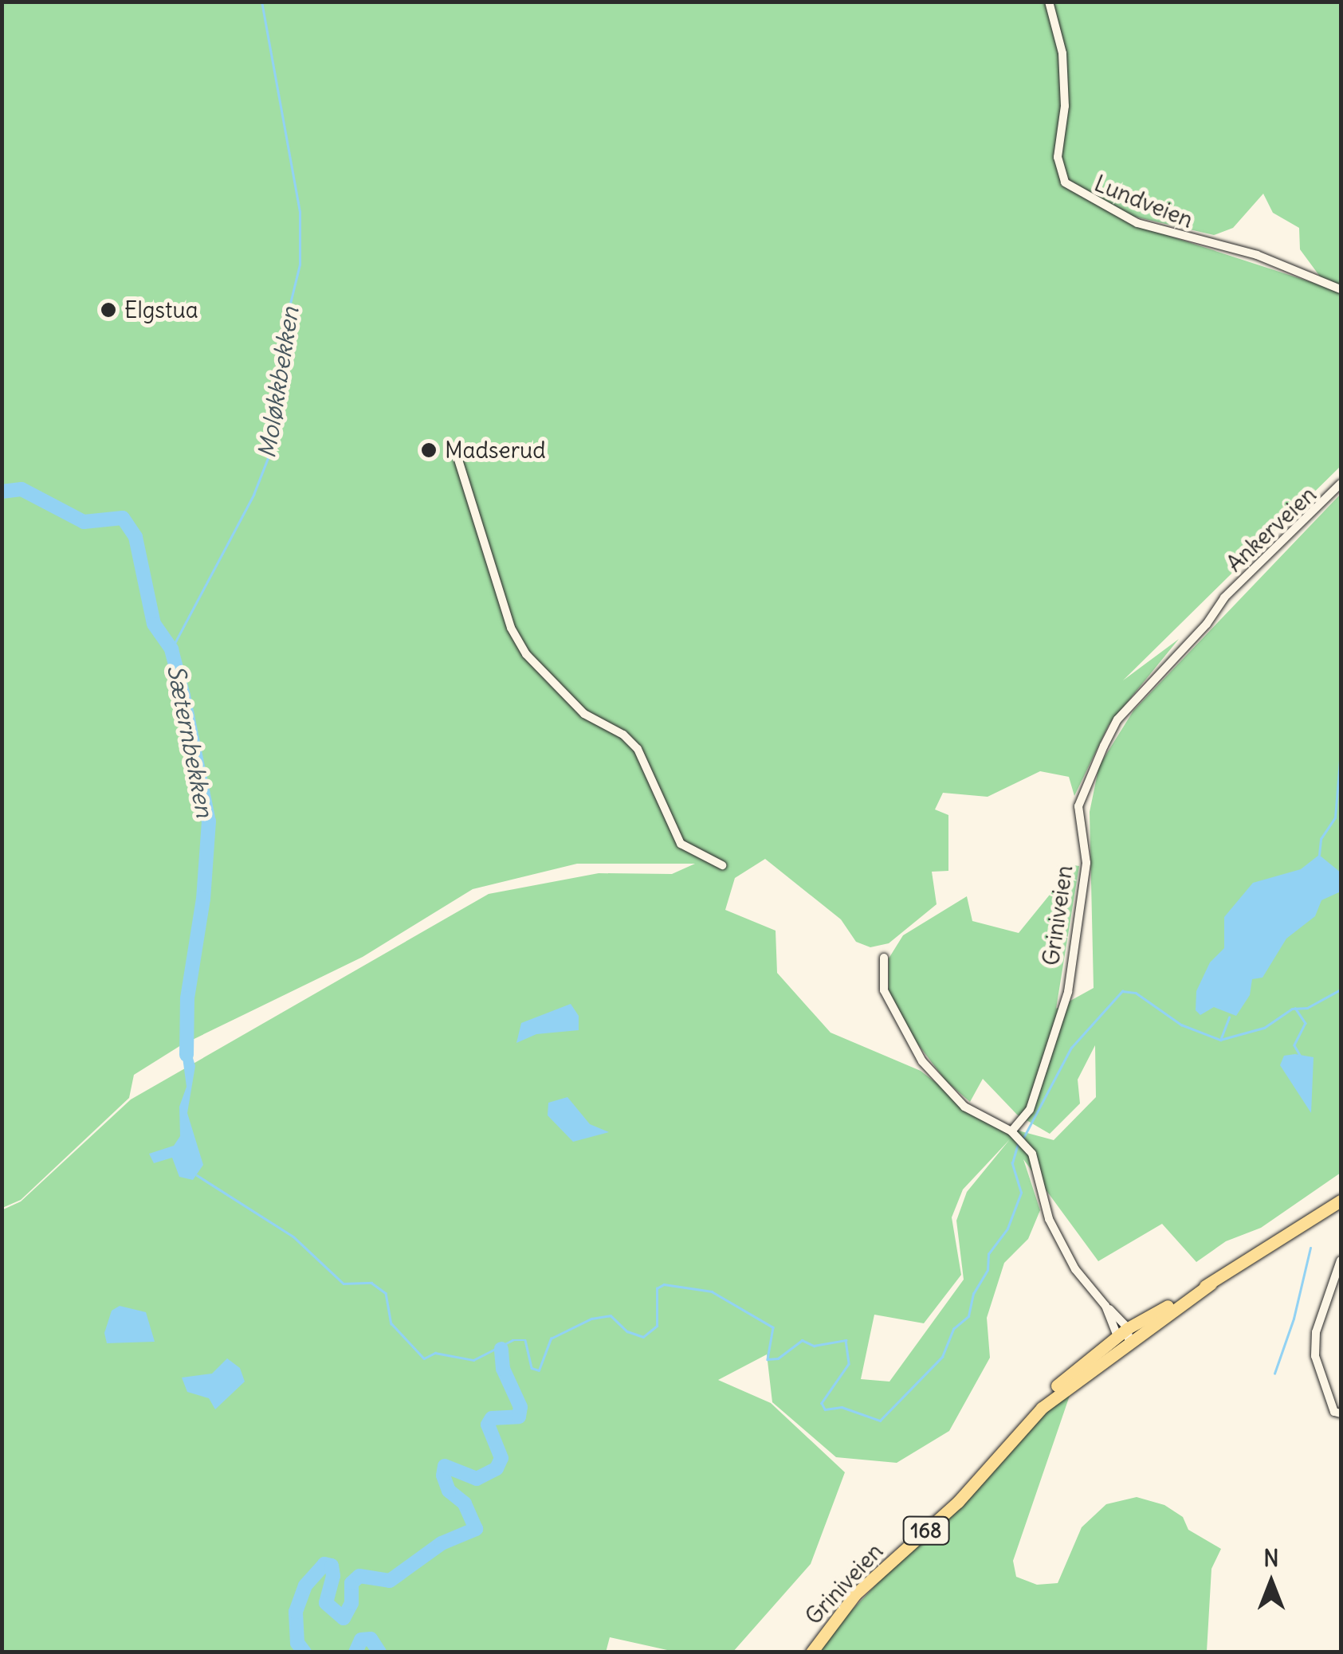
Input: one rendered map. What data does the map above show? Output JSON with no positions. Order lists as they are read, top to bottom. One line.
{"streets":{"main road":["Griniveien","168"],"street":["Lundveien","Ankerveien"]},"crossings":[["Ankerveien","Griniveien"]],"water":["Moløkkbekken","Sæternbekken"],"places":["Elgstua","Madserud"],"north":"top"}
